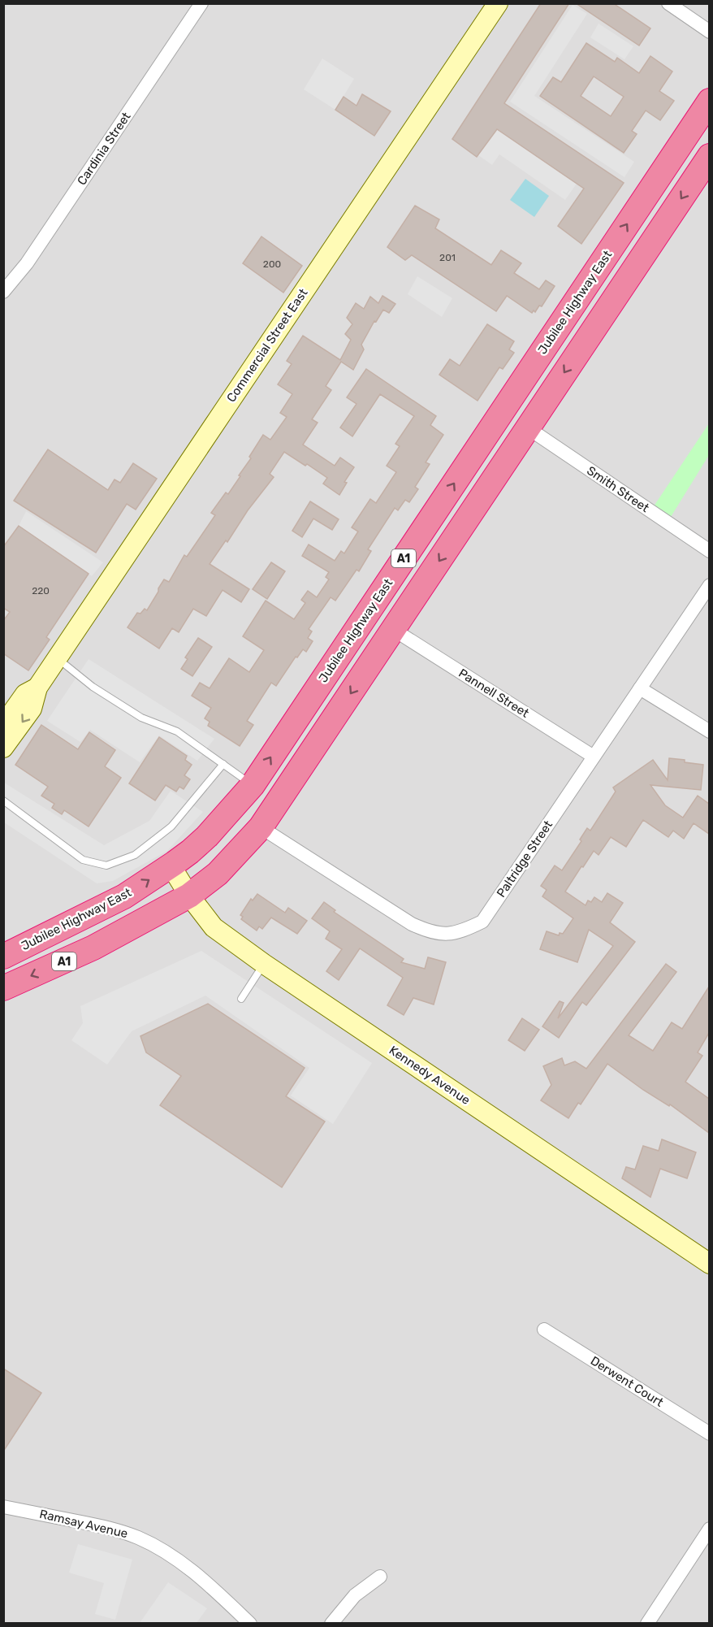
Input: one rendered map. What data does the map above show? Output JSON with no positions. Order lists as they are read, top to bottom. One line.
{"streets":{"highway":["Jubilee Highway East","A1"],"street":["Cardinia Street","Commercial Street East","Smith Street","Pannell Street","Paltridge Street","Kennedy Avenue","Derwent Court","Ramsay Avenue"]},"crossings":[["Jubilee Highway East","Kennedy Avenue"],["Smith Street","A1"],["A1","Pannell Street"],["A1","Paltridge Street"],["A1","Kennedy Avenue"],["Pannell Street","Paltridge Street"]],"house_numbers":["201","200","220"]}
